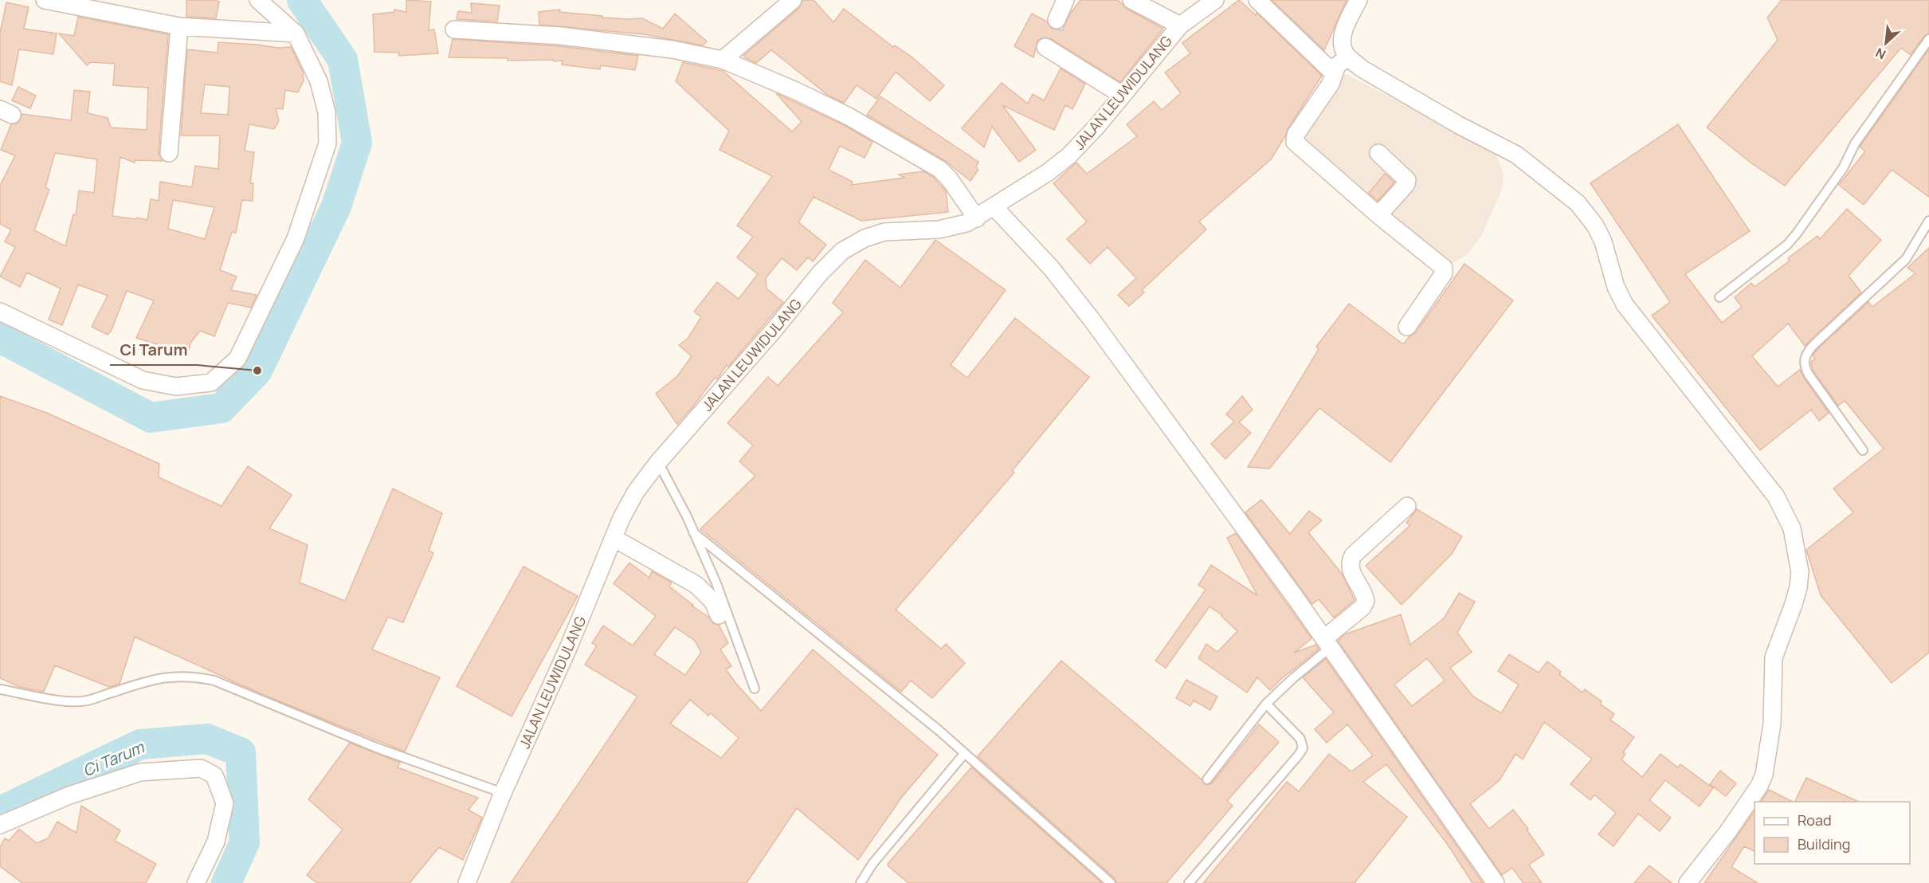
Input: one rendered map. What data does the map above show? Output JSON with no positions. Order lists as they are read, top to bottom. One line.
{"streets":{"street":["JALAN LEUWIDULANG"]},"water":["Ci Tarum"],"places":["Ci Tarum"],"legend":["Road","Building"],"north":"bottom left"}
